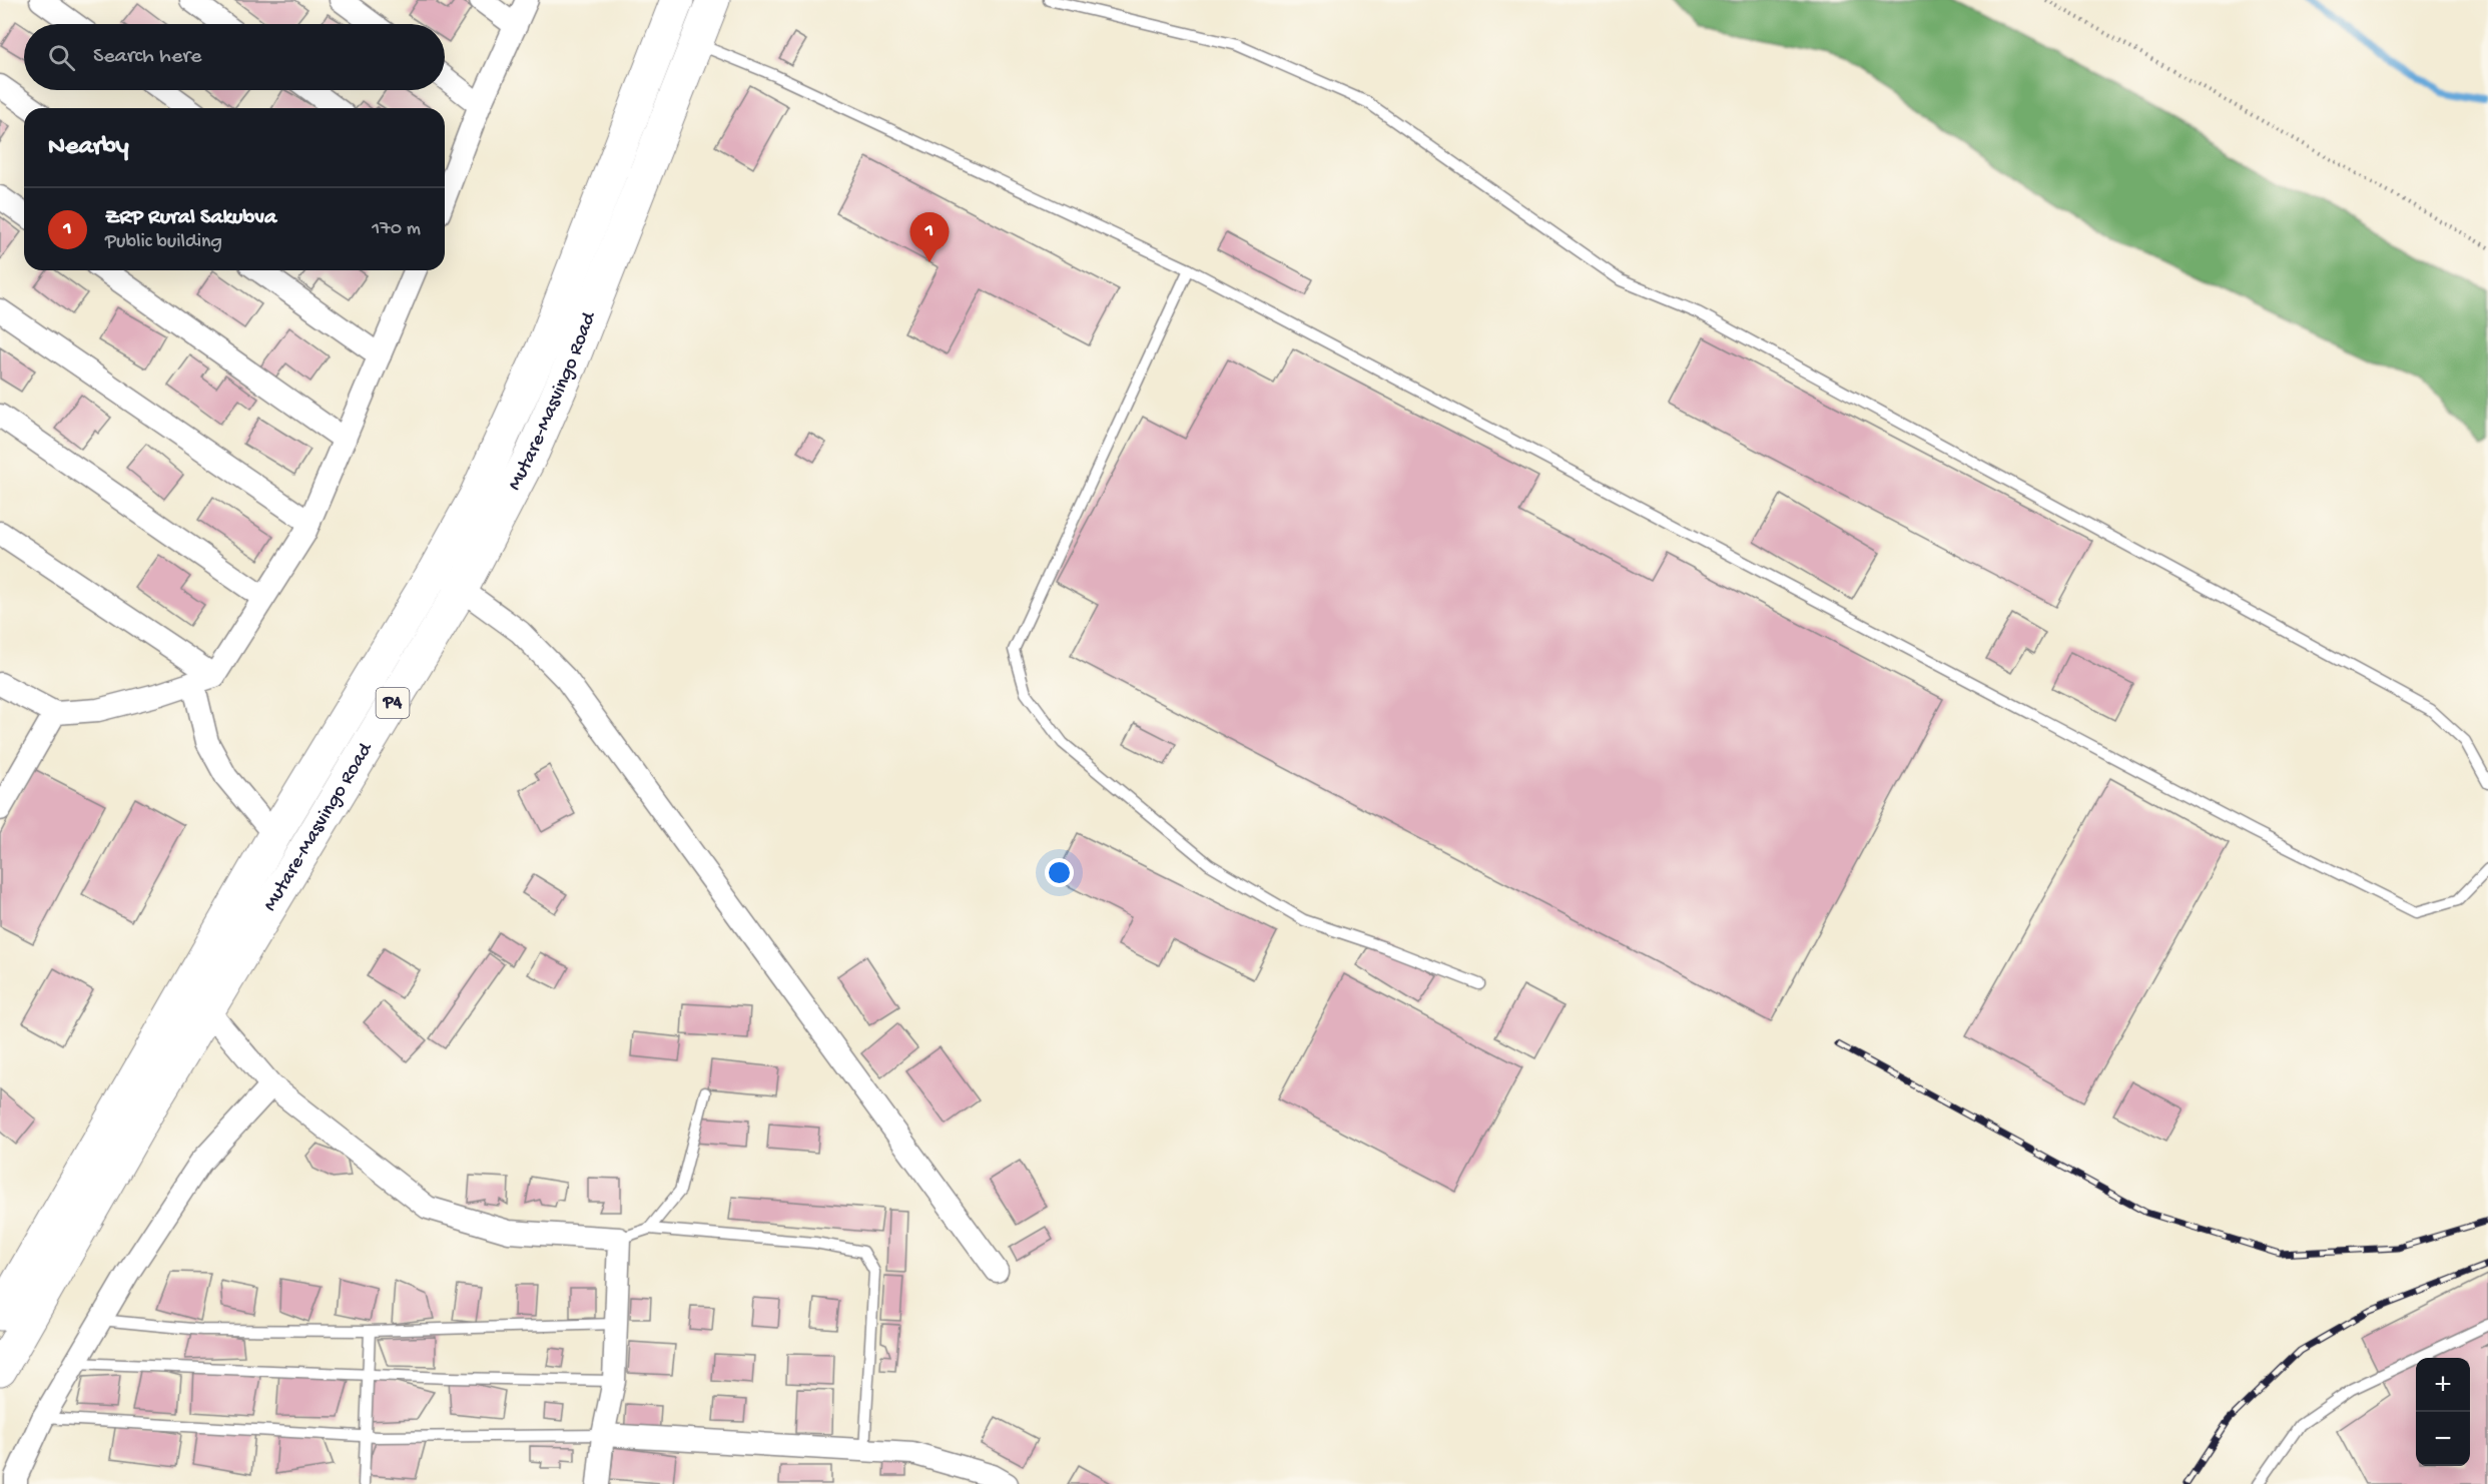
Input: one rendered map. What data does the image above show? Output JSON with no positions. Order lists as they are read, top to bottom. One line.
{"streets":{"highway":["Mutare-Masvingo Road","P4"]},"page":{"search":"Search here","heading":"Nearby","list":[{"mark":"1","name":"ZRP Rural Sakubva","note":"Public building","value":"170 m"}],"pins":"1","map_buttons":["+","−"]}}
